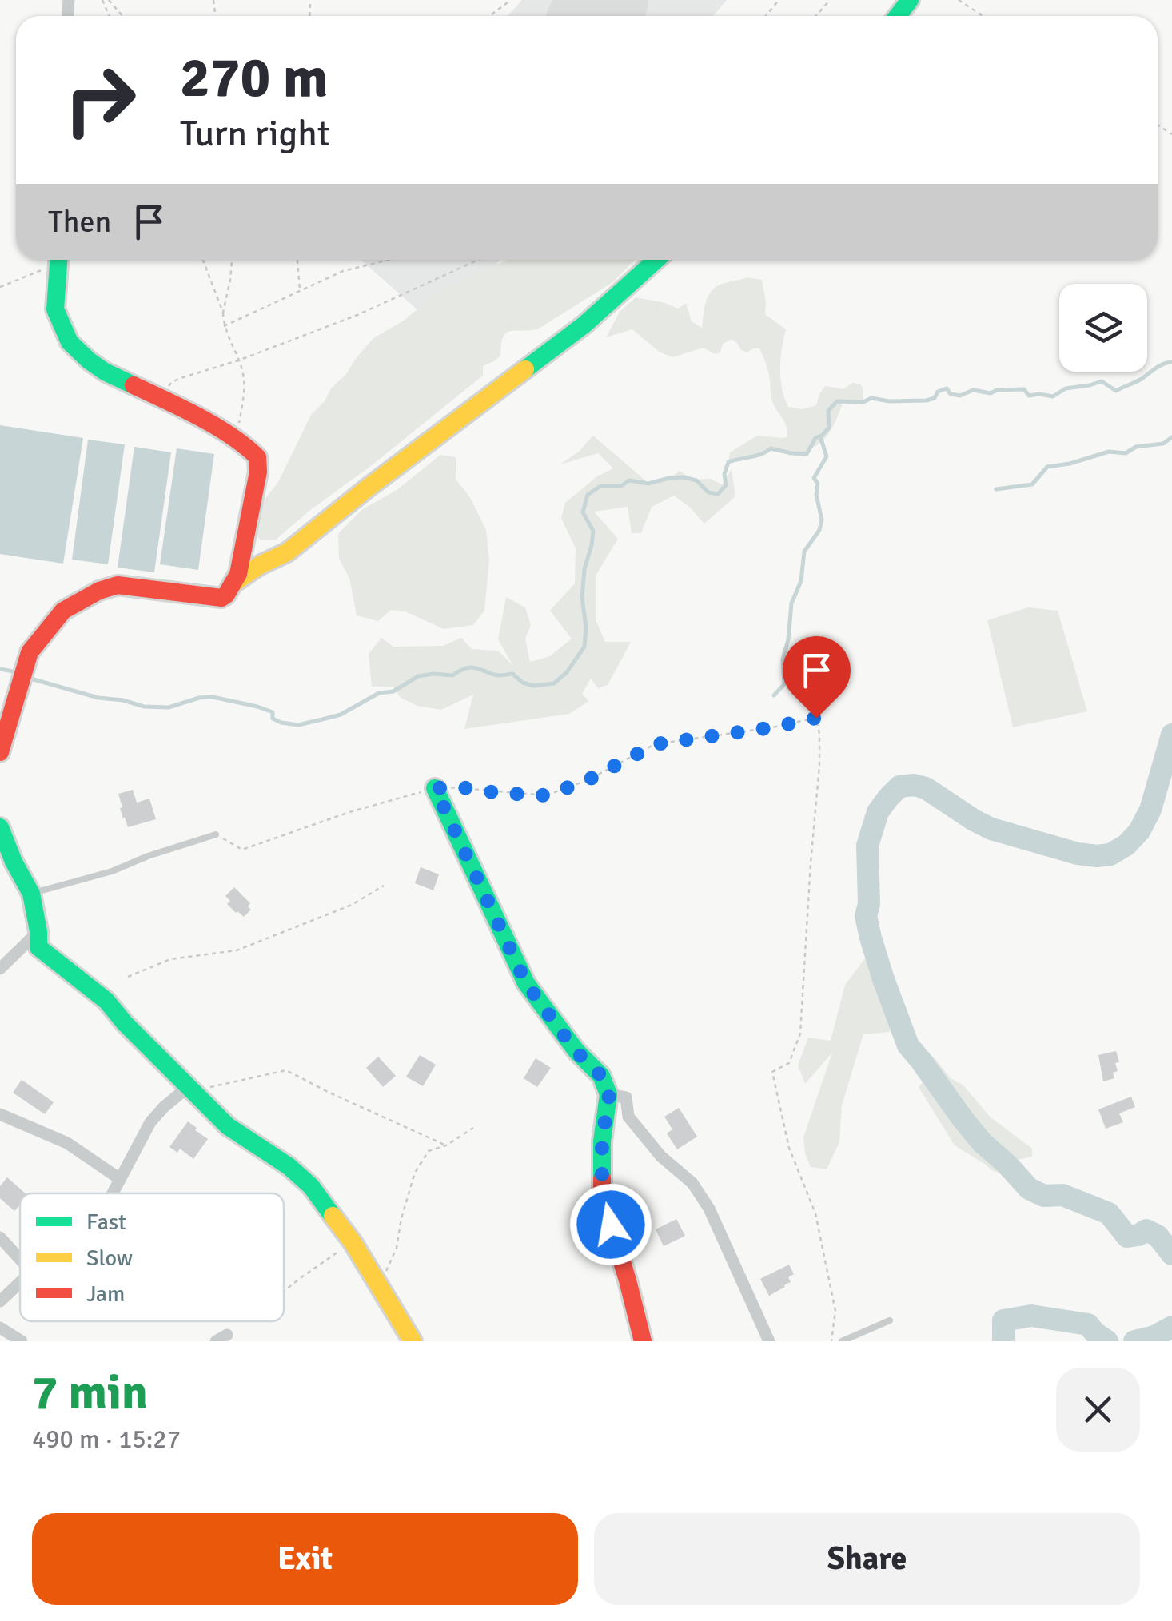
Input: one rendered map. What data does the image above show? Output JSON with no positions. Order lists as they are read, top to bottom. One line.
{"legend":["Fast","Slow","Jam"],"page":{"turn":["270 m","Turn right"],"then":"Then","heading":["7 min","490 m · 15:27"],"buttons":["Exit","Share"]}}
